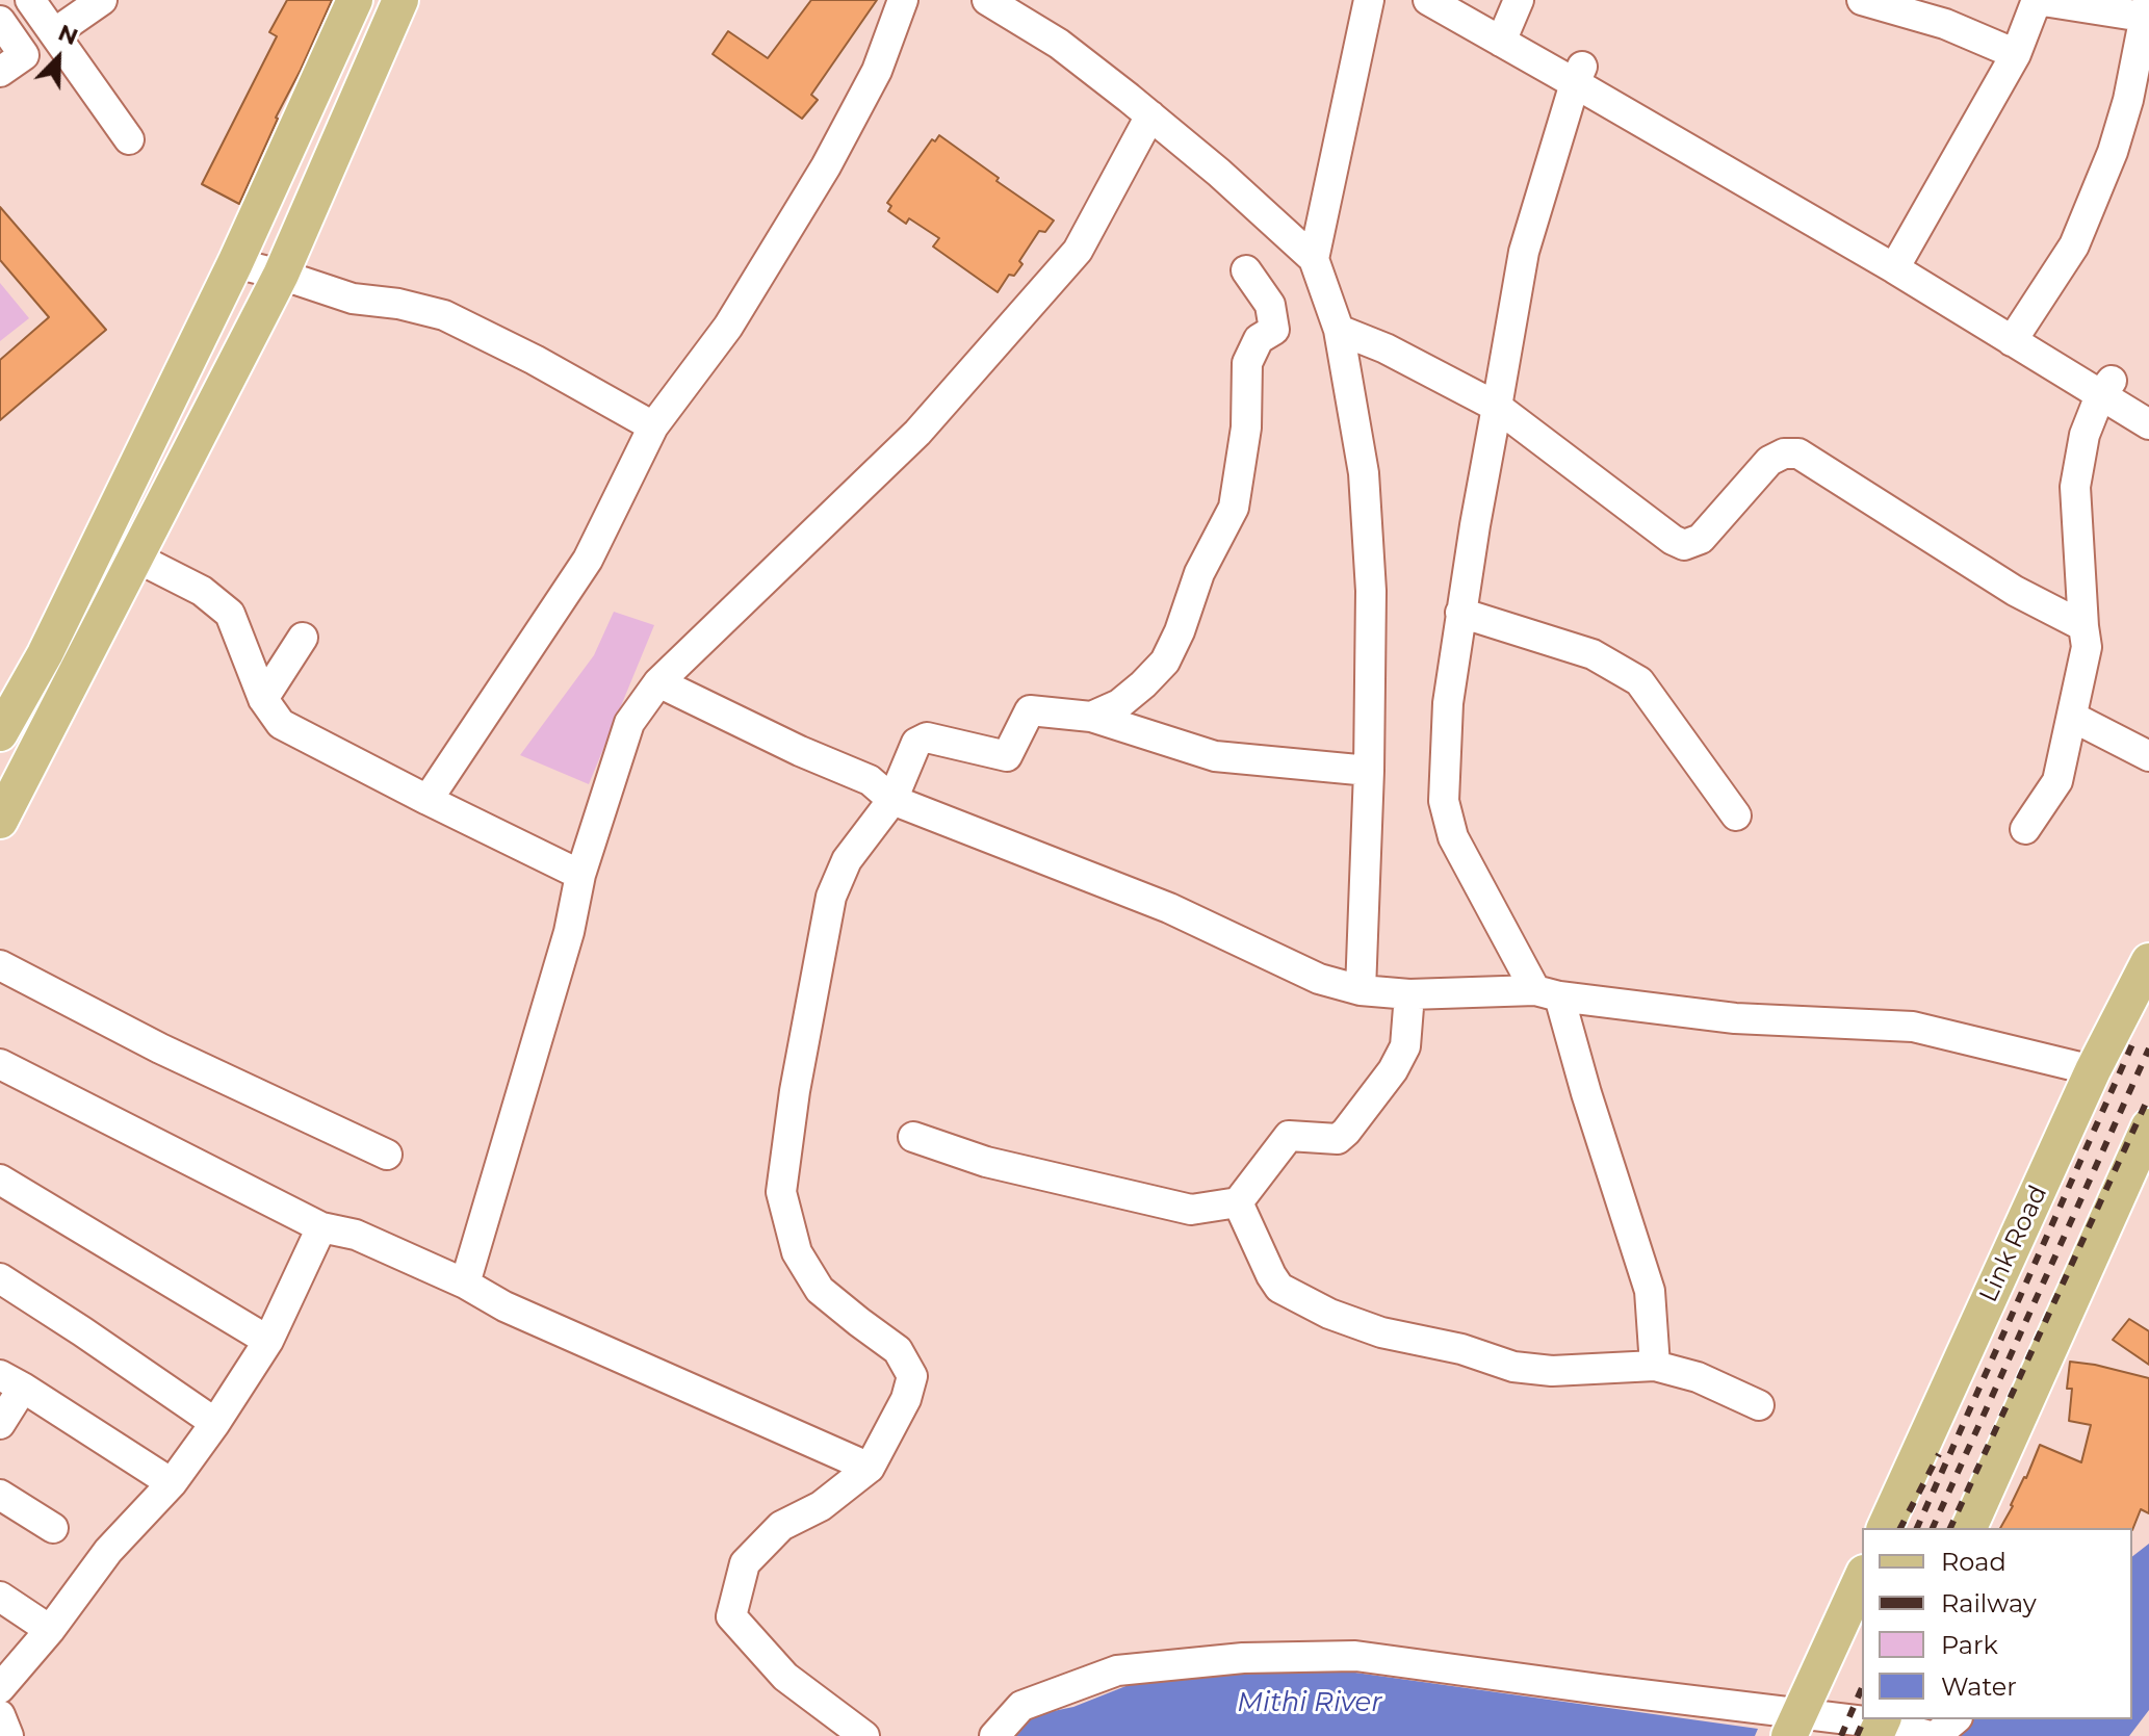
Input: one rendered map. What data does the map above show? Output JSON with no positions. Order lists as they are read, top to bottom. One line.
{"streets":{"main road":["Link Road"]},"water":["Mithi River"],"legend":["Road","Railway","Park","Water"],"north":"top right"}
